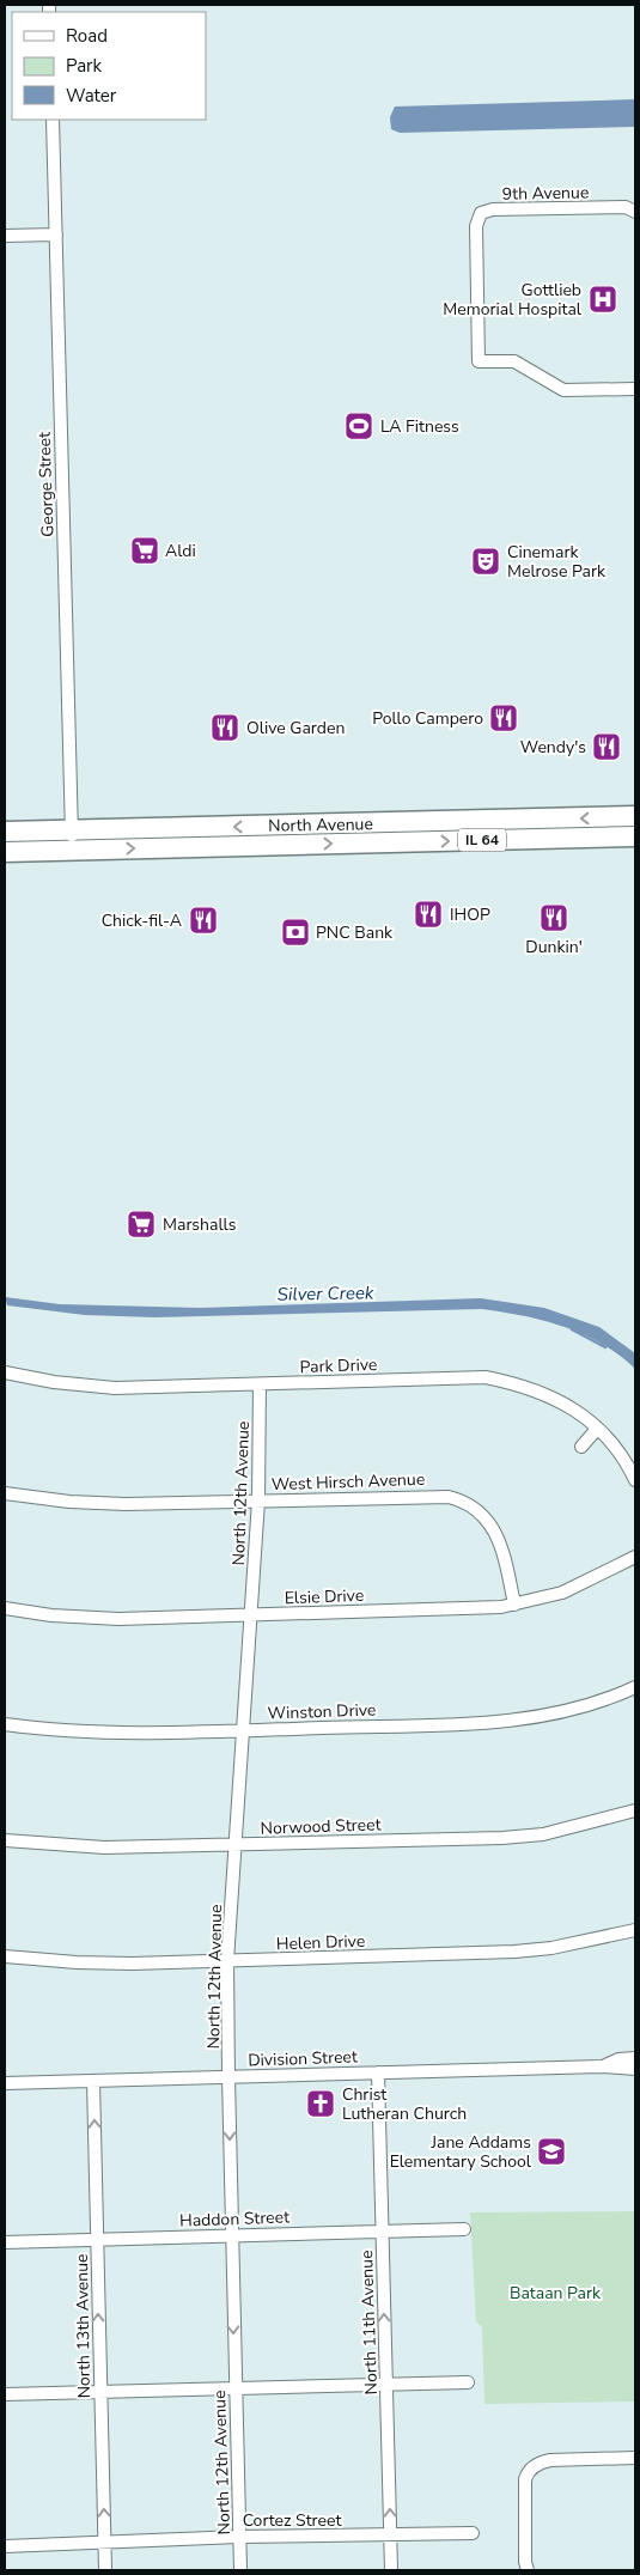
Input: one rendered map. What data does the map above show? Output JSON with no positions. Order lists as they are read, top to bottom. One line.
{"streets":{"main road":["North Avenue","IL 64"],"street":["9th Avenue","George Street","Park Drive","West Hirsch Avenue","North 12th Avenue","Elsie Drive","Winston Drive","Norwood Street","Helen Drive","Division Street","Haddon Street","North 11th Avenue","North 13th Avenue","Cortez Street"]},"crossings":[["George Street","North Avenue"],["Park Drive","North 12th Avenue"],["West Hirsch Avenue","North 12th Avenue"],["West Hirsch Avenue","Elsie Drive"],["North 12th Avenue","Elsie Drive"],["North 12th Avenue","Winston Drive"],["North 12th Avenue","Norwood Street"],["North 12th Avenue","Helen Drive"],["North 12th Avenue","Division Street"],["North 12th Avenue","Haddon Street"],["North 12th Avenue","Cortez Street"],["Division Street","North 11th Avenue"],["Division Street","North 13th Avenue"],["Haddon Street","North 11th Avenue"],["Haddon Street","North 13th Avenue"],["North 11th Avenue","Cortez Street"],["North 13th Avenue","Cortez Street"]],"one_way":["North 11th Avenue","North 13th Avenue"],"water":["Silver Creek"],"parks":["Bataan Park"],"places":{"hospital":["Gottlieb Memorial Hospital"],"sports":["LA Fitness"],"supermarket":["Aldi","Marshalls"],"theatre":["Cinemark Melrose Park"],"restaurant":["Pollo Campero","Olive Garden","Wendy's","IHOP","Dunkin'","Chick-fil-A"],"bank":["PNC Bank"],"church":["Christ Lutheran Church"],"school or university":["Jane Addams Elementary School"]},"legend":["Road","Park","Water"]}
